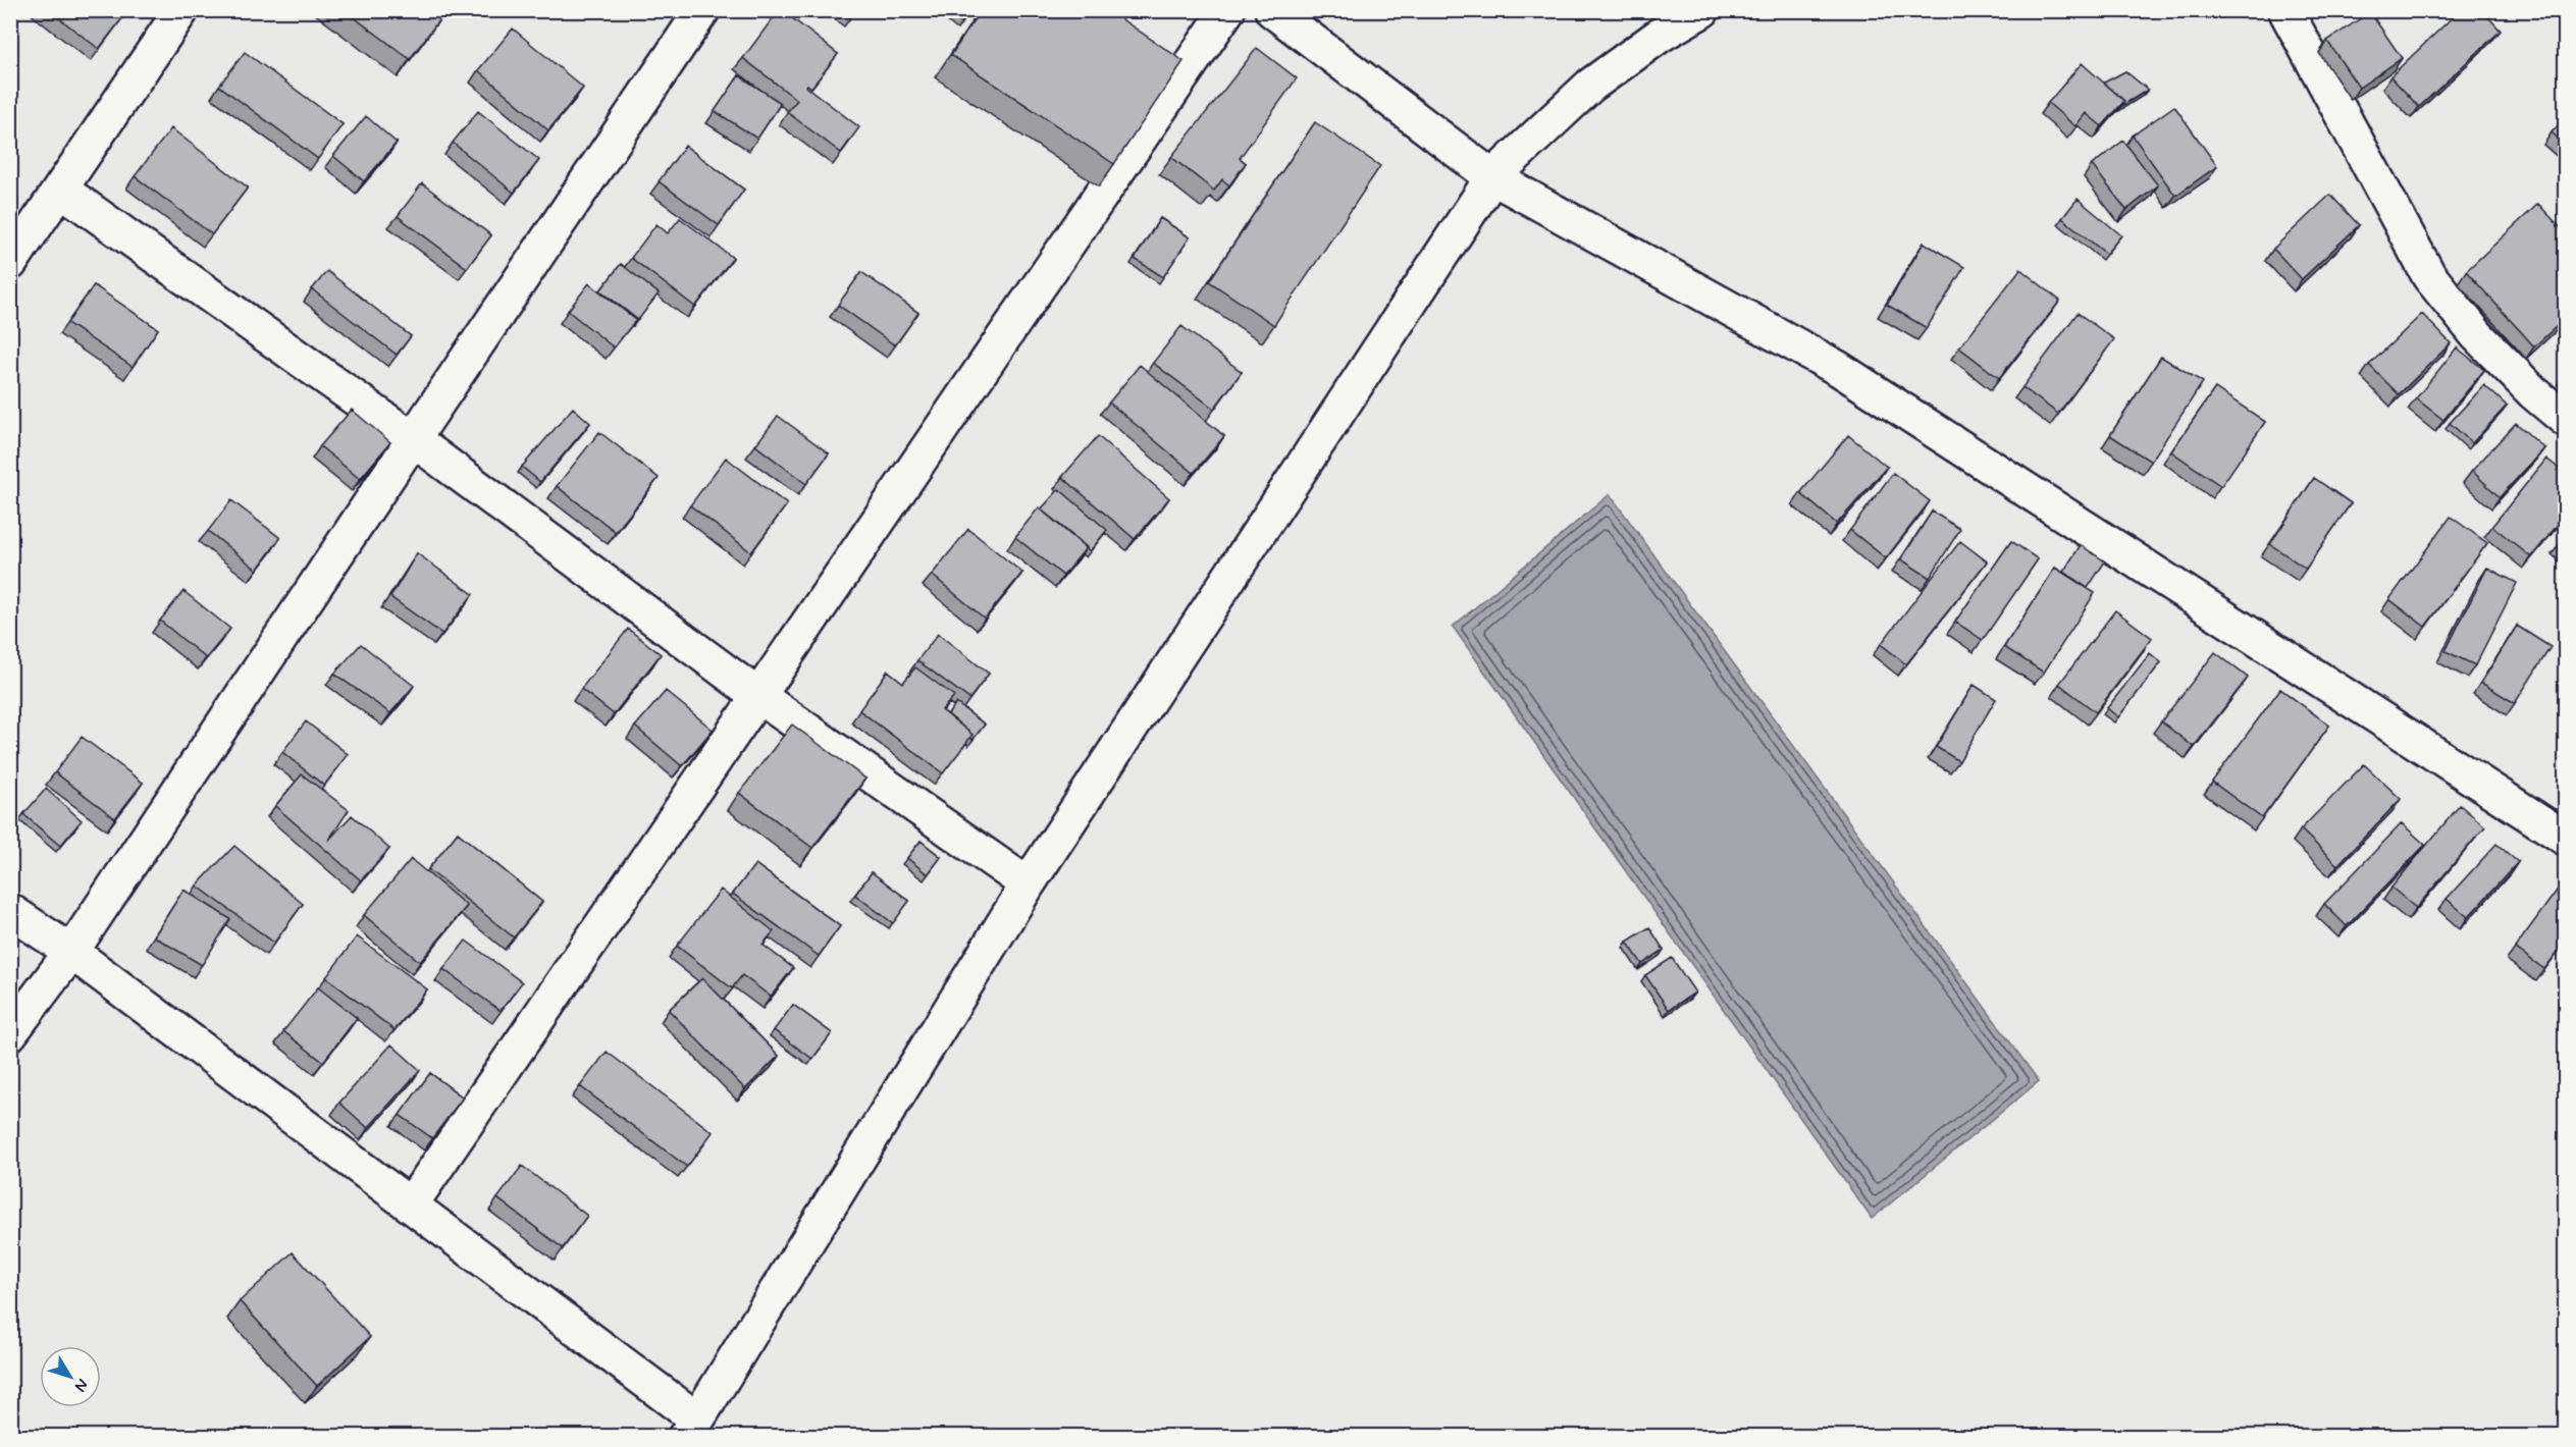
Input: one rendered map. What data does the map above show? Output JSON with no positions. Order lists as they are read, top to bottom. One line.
{"north":"bottom right"}
